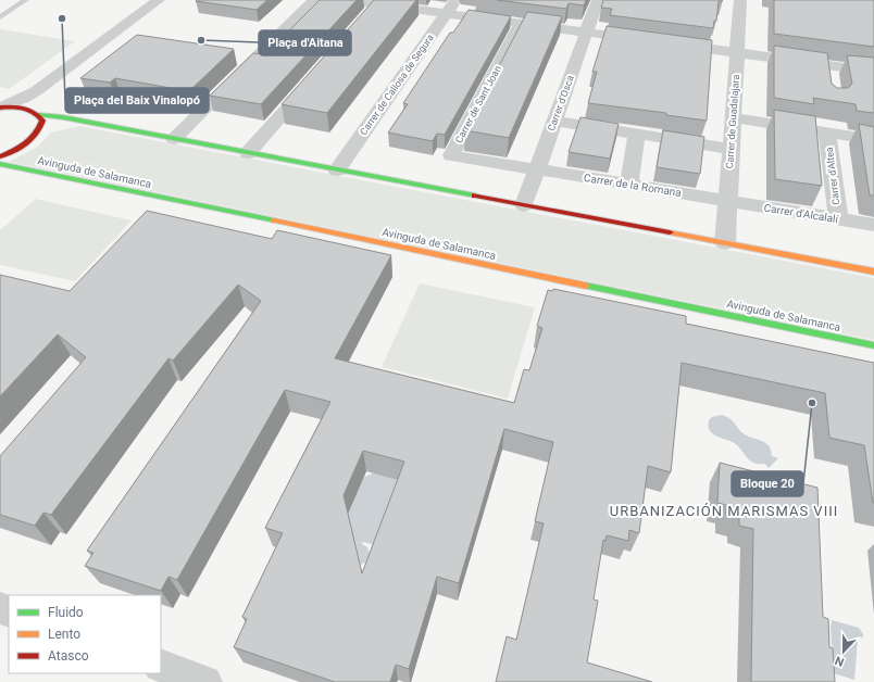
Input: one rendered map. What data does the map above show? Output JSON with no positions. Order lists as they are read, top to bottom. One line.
{"streets":{"street":["Carrer de Callosa de Segura","Carrer d'Osca","Carrer de Sant Joan","Carrer de Guadalajara","Avinguda de Salamanca","Carrer d'Altea","Carrer de la Romana","Carrer d'Alcalalí"]},"crossings":[["Carrer d'Osca","Carrer de Sant Joan"],["Carrer d'Osca","Carrer de la Romana"],["Carrer de Sant Joan","Carrer de la Romana"],["Carrer de Guadalajara","Carrer de la Romana"],["Carrer de Guadalajara","Carrer d'Alcalalí"],["Carrer d'Altea","Carrer d'Alcalalí"],["Carrer de la Romana","Carrer d'Alcalalí"]],"districts":["URBANIZACIÓN MARISMAS VIII"],"places":["Plaça del Baix Vinalopó","Plaça d'Aitana","Bloque 20"],"legend":["Fluido","Lento","Atasco"],"north":"bottom"}
